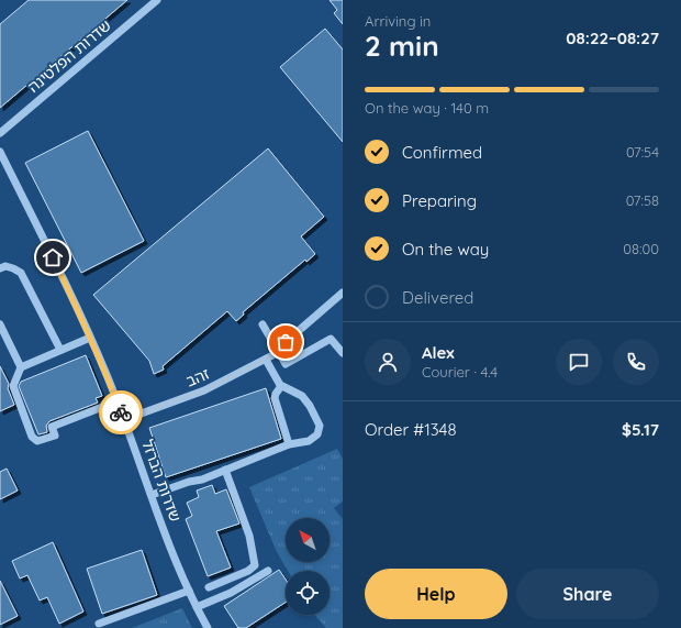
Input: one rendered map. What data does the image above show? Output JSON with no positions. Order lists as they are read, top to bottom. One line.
{"streets":{"street":["שדרות הפלטינה","זהב","שדרות הברזל"]},"crossings":[["זהב","שדרות הברזל"]],"north":"top left","page":{"heading":["2 min","Arriving in","08:22–08:27"],"panel":["Alex","Courier · 4.4","Order #1348","$5.17"],"bar":"On the way · 140 m","list":[["Confirmed","07:54"],["Preparing","07:58"],["On the way","08:00"],"Delivered"],"buttons":["Help","Share"]}}
